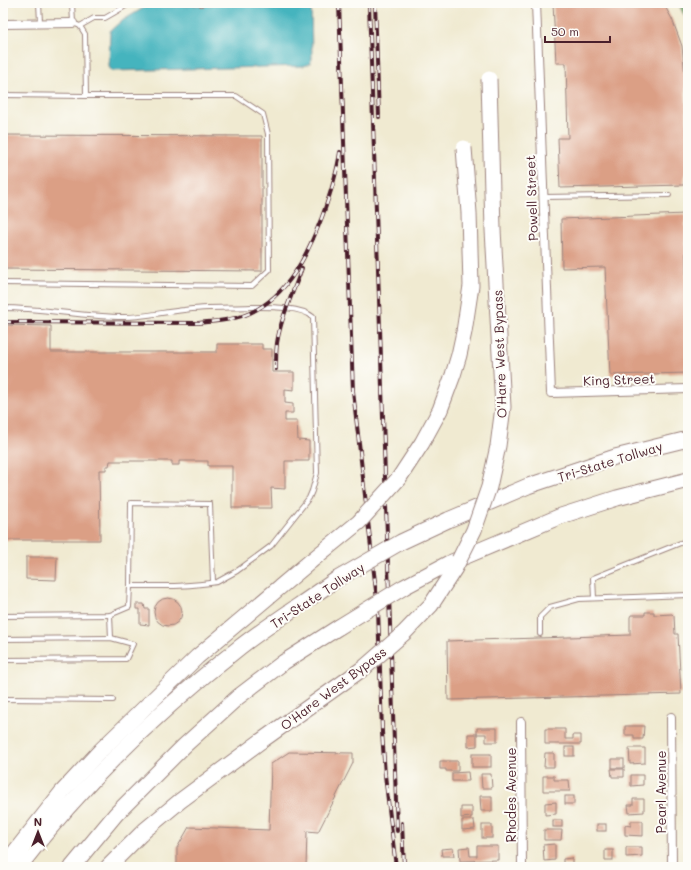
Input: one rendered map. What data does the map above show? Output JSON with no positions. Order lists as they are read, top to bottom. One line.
{"streets":{"highway":["O'Hare West Bypass","Tri-State Tollway"],"street":["Powell Street","King Street","Pearl Avenue","Rhodes Avenue"]},"crossings":[["Powell Street","King Street"]],"scale_bar":"50 m","north":"top"}
